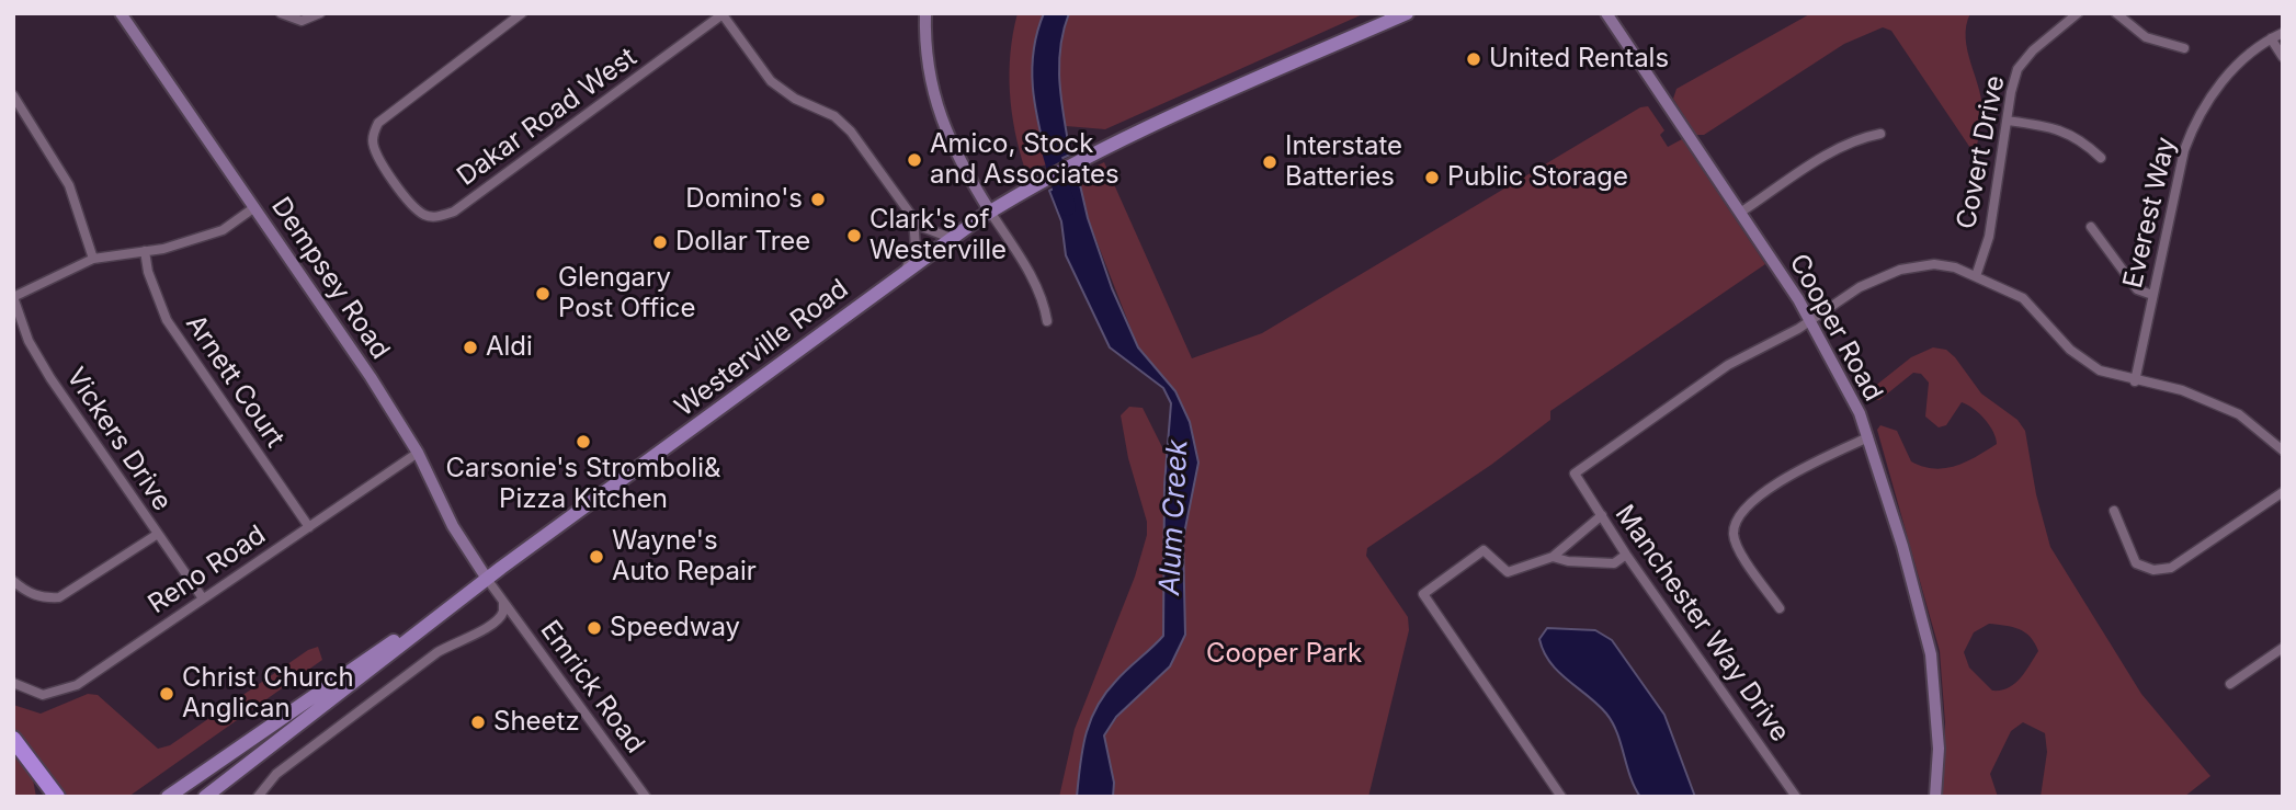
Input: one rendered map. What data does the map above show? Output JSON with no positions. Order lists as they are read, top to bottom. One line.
{"streets":{"main road":["Westerville Road"],"street":["Dakar Road West","Covert Drive","Everest Way","Dempsey Road","Cooper Road","Arnett Court","Vickers Drive","Reno Road","Manchester Way Drive","Emrick Road"]},"crossings":[["Dempsey Road","Westerville Road"],["Dempsey Road","Reno Road"],["Dempsey Road","Emrick Road"],["Cooper Road","Manchester Way Drive"],["Westerville Road","Emrick Road"],["Arnett Court","Reno Road"],["Vickers Drive","Reno Road"]],"water":["Alum Creek"],"parks":["Cooper Park"],"places":["United Rentals","Amico, Stock and Associates","Interstate Batteries","Public Storage","Domino's","Clark's of Westerville","Dollar Tree","Glengary Post Office","Aldi","Carsonie's Stromboli& Pizza Kitchen","Wayne's Auto Repair","Speedway","Christ Church Anglican","Sheetz"]}
